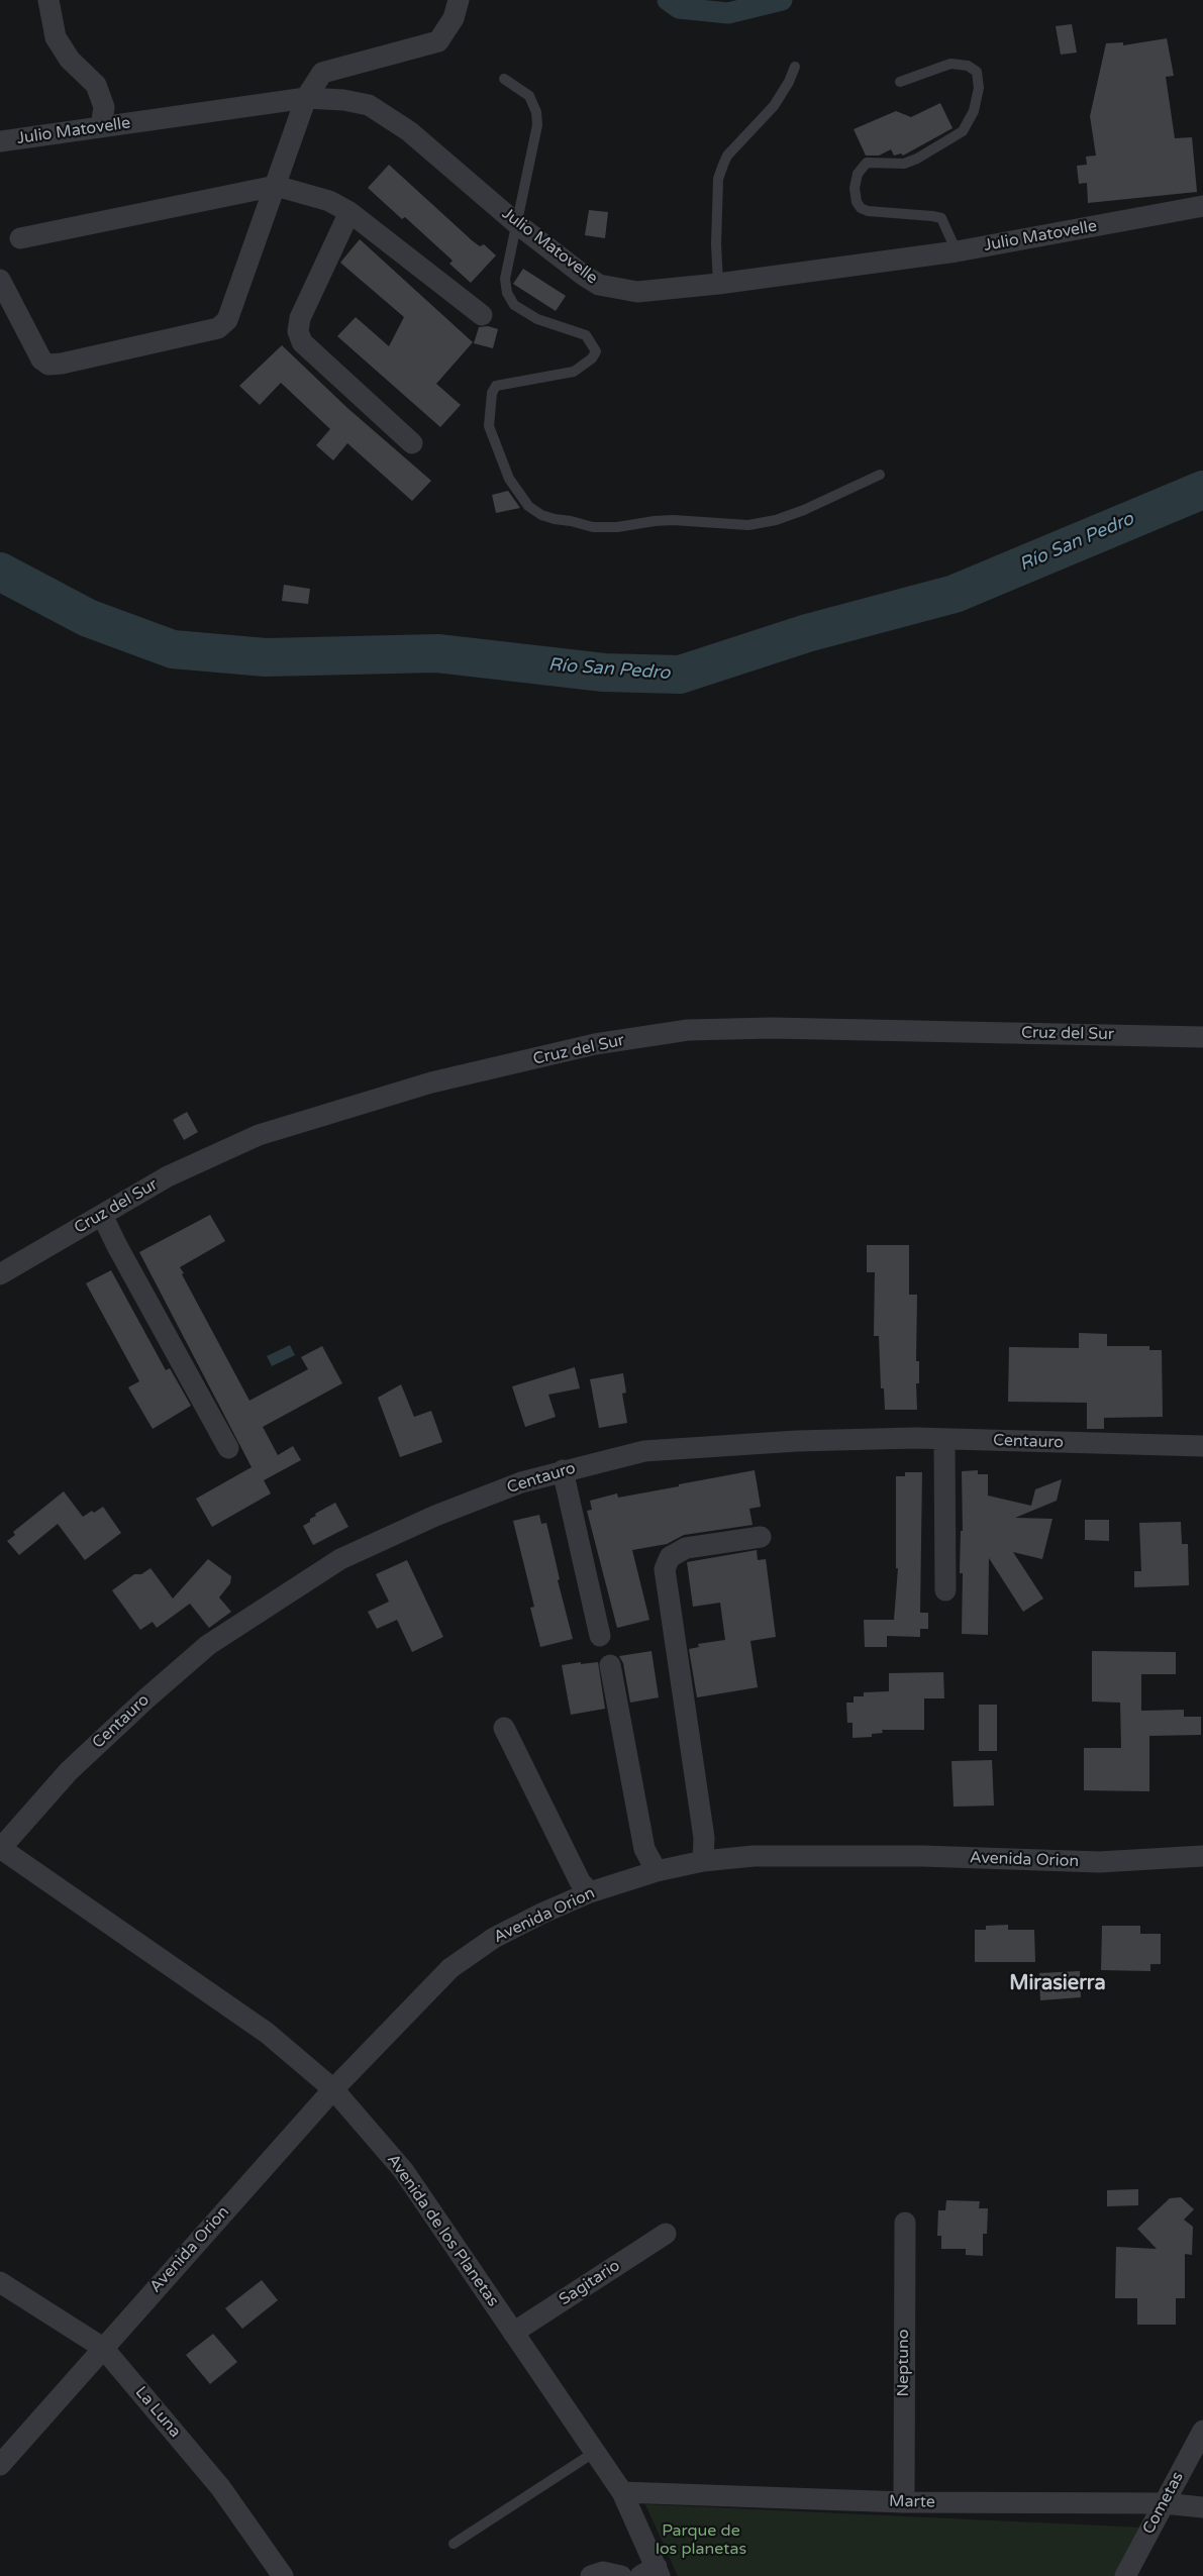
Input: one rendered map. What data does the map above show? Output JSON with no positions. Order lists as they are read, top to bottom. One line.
{"streets":{"street":["Julio Matovelle","Cruz del Sur","Centauro","Avenida Orion","Avenida de los Planetas","Sagitario","Neptuno","La Luna","Marte","Cometas"]},"crossings":[["Centauro","Avenida de los Planetas"],["Avenida Orion","Avenida de los Planetas"],["Avenida Orion","La Luna"],["Avenida de los Planetas","Sagitario"],["Avenida de los Planetas","Marte"],["Neptuno","Marte"],["Marte","Cometas"]],"districts":["Mirasierra"],"water":["Río San Pedro"],"parks":["Parque de los planetas"]}
